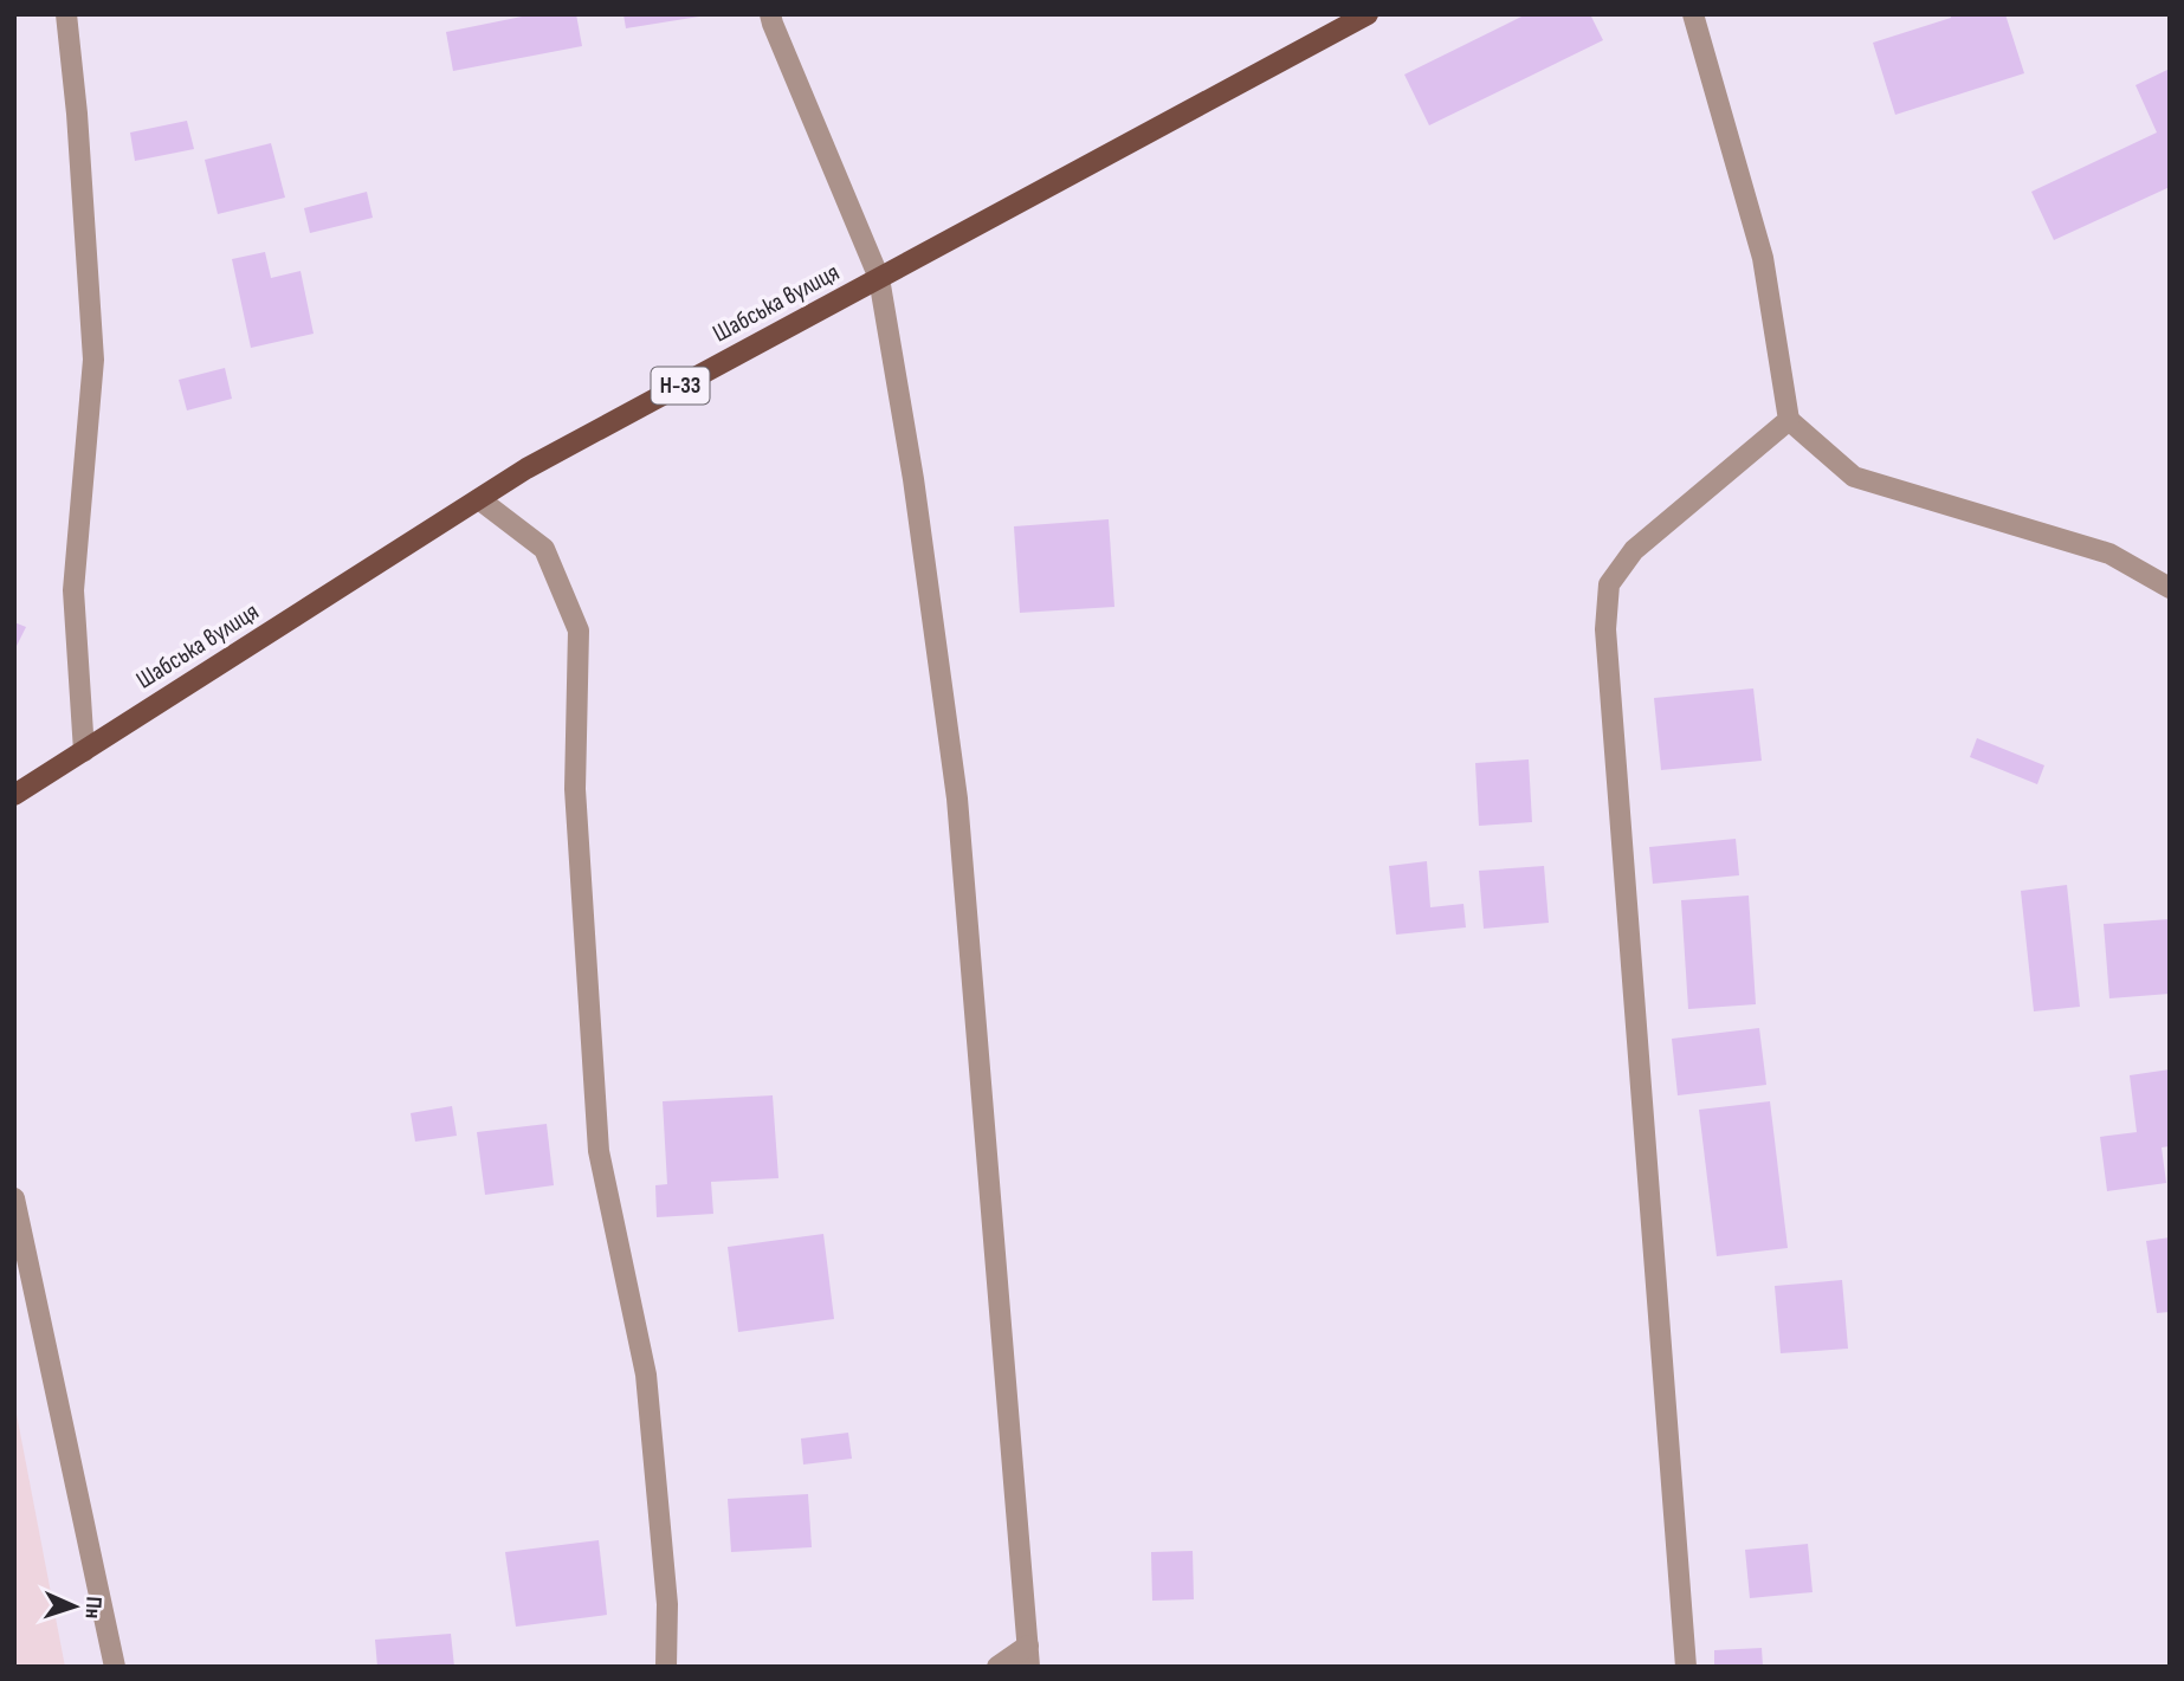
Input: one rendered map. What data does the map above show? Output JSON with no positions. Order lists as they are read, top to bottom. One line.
{"streets":{"main road":["Шабська вулиця","Н-33"]},"north":"right"}
